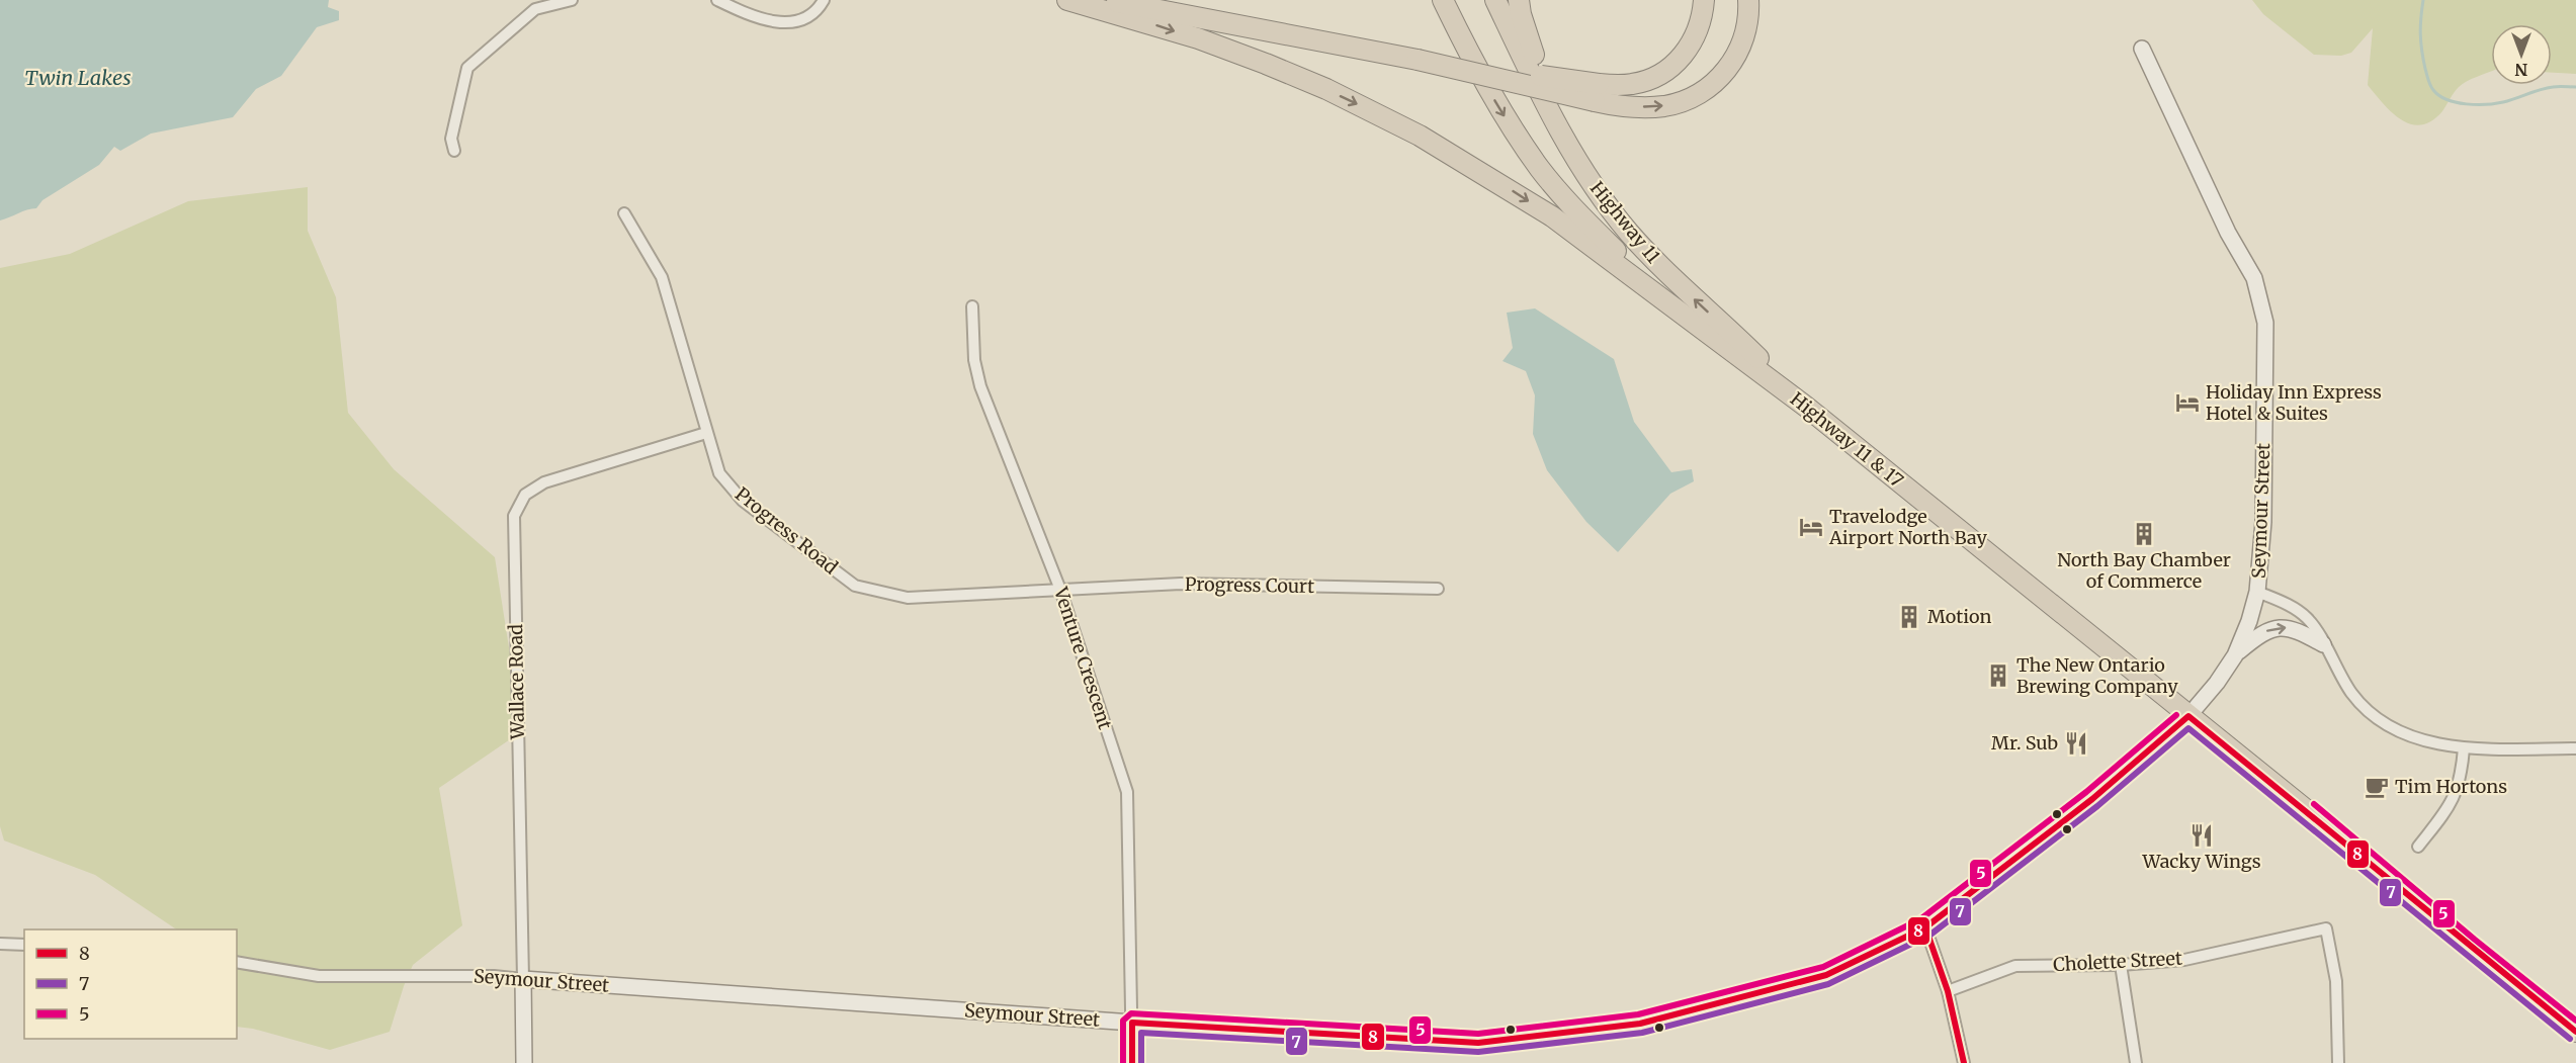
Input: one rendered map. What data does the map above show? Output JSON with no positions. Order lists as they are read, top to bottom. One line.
{"streets":{"highway":["Highway 11","Highway 11 & 17"],"street":["Seymour Street","Progress Road","Progress Court","Venture Crescent","Wallace Road","Cholette Street"]},"crossings":[["Highway 11","Highway 11 & 17"],["Highway 11 & 17","Seymour Street"],["Seymour Street","Venture Crescent"],["Seymour Street","Wallace Road"],["Progress Road","Progress Court"],["Progress Road","Venture Crescent"],["Progress Road","Wallace Road"],["Progress Court","Venture Crescent"]],"water":["Twin Lakes"],"places":{"hotel":["Holiday Inn Express Hotel & Suites","Travelodge Airport North Bay"],"building":["North Bay Chamber of Commerce","Motion","The New Ontario Brewing Company"],"restaurant":["Mr. Sub","Wacky Wings"],"cafe":["Tim Hortons"]},"lines":["transit line 5","transit line 8","transit line 7"],"legend":["8","7","5"],"north":"bottom"}
